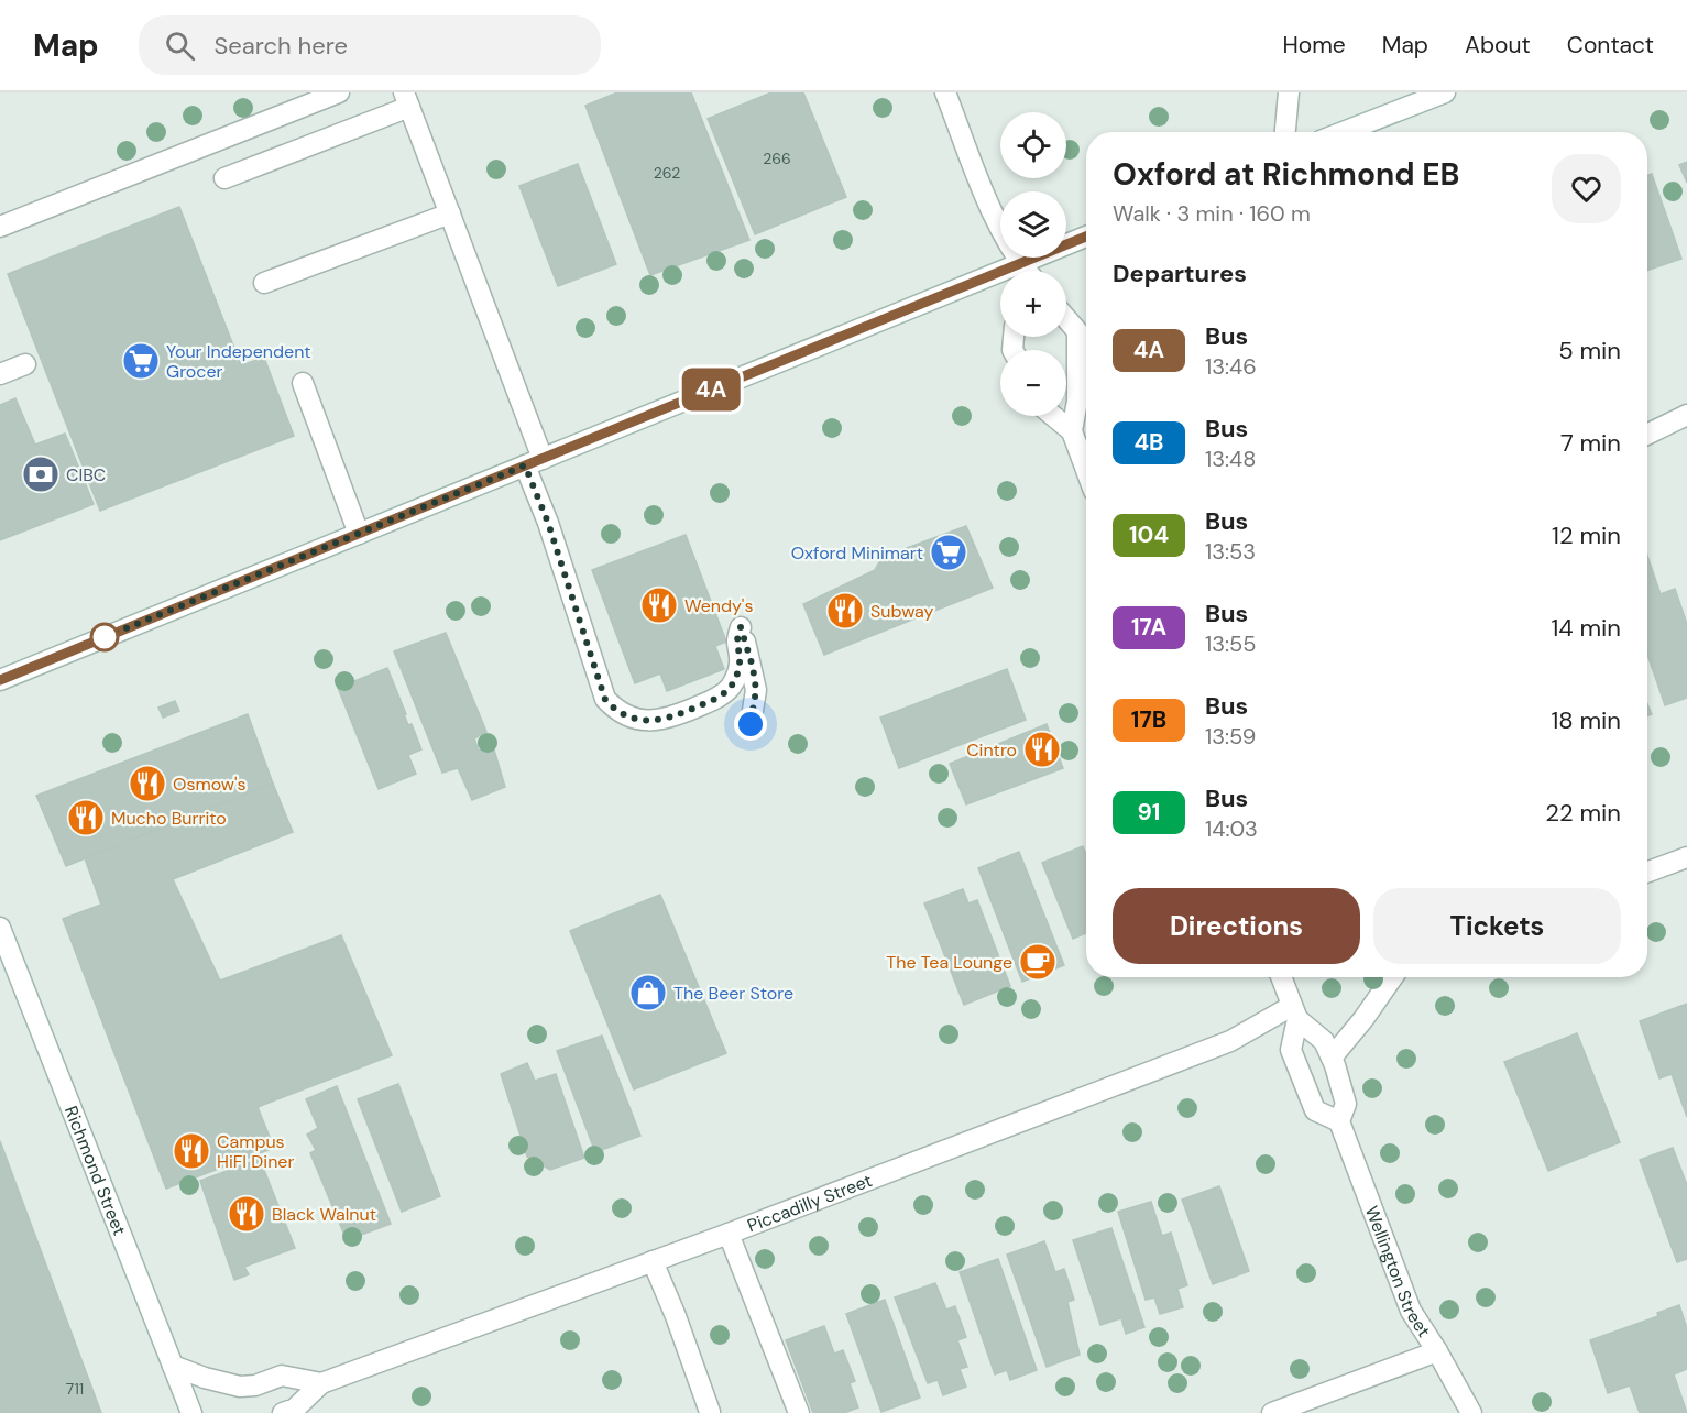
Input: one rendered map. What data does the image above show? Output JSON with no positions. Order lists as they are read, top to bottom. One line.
{"streets":{"street":["Richmond Street","Piccadilly Street","Wellington Street"]},"crossings":[["Piccadilly Street","Wellington Street"]],"places":{"supermarket":["Your Independent Grocer","Oxford Minimart"],"bank":["CIBC"],"restaurant":["Wendy's","Subway","Cintro","Osmow's","Mucho Burrito","Campus HiFI Diner","Black Walnut"],"cafe":["The Tea Lounge"],"shop":["The Beer Store"]},"lines":["bus line 4A"],"house_numbers":["266","262","711"],"page":{"header":"Map","search":"Search here","nav":["Home","Map","About","Contact"],"on_map":"4A","map_buttons":["+","−"],"heading":[["Oxford at Richmond EB","Walk · 3 min · 160 m"],"Departures"],"list":[{"mark":"4A","name":"Bus","note":"13:46","value":"5 min"},{"mark":"4B","name":"Bus","note":"13:48","value":"7 min"},{"mark":"104","name":"Bus","note":"13:53","value":"12 min"},{"mark":"17A","name":"Bus","note":"13:55","value":"14 min"},{"mark":"17B","name":"Bus","note":"13:59","value":"18 min"},{"mark":"91","name":"Bus","note":"14:03","value":"22 min"}],"buttons":["Directions","Tickets"]}}
